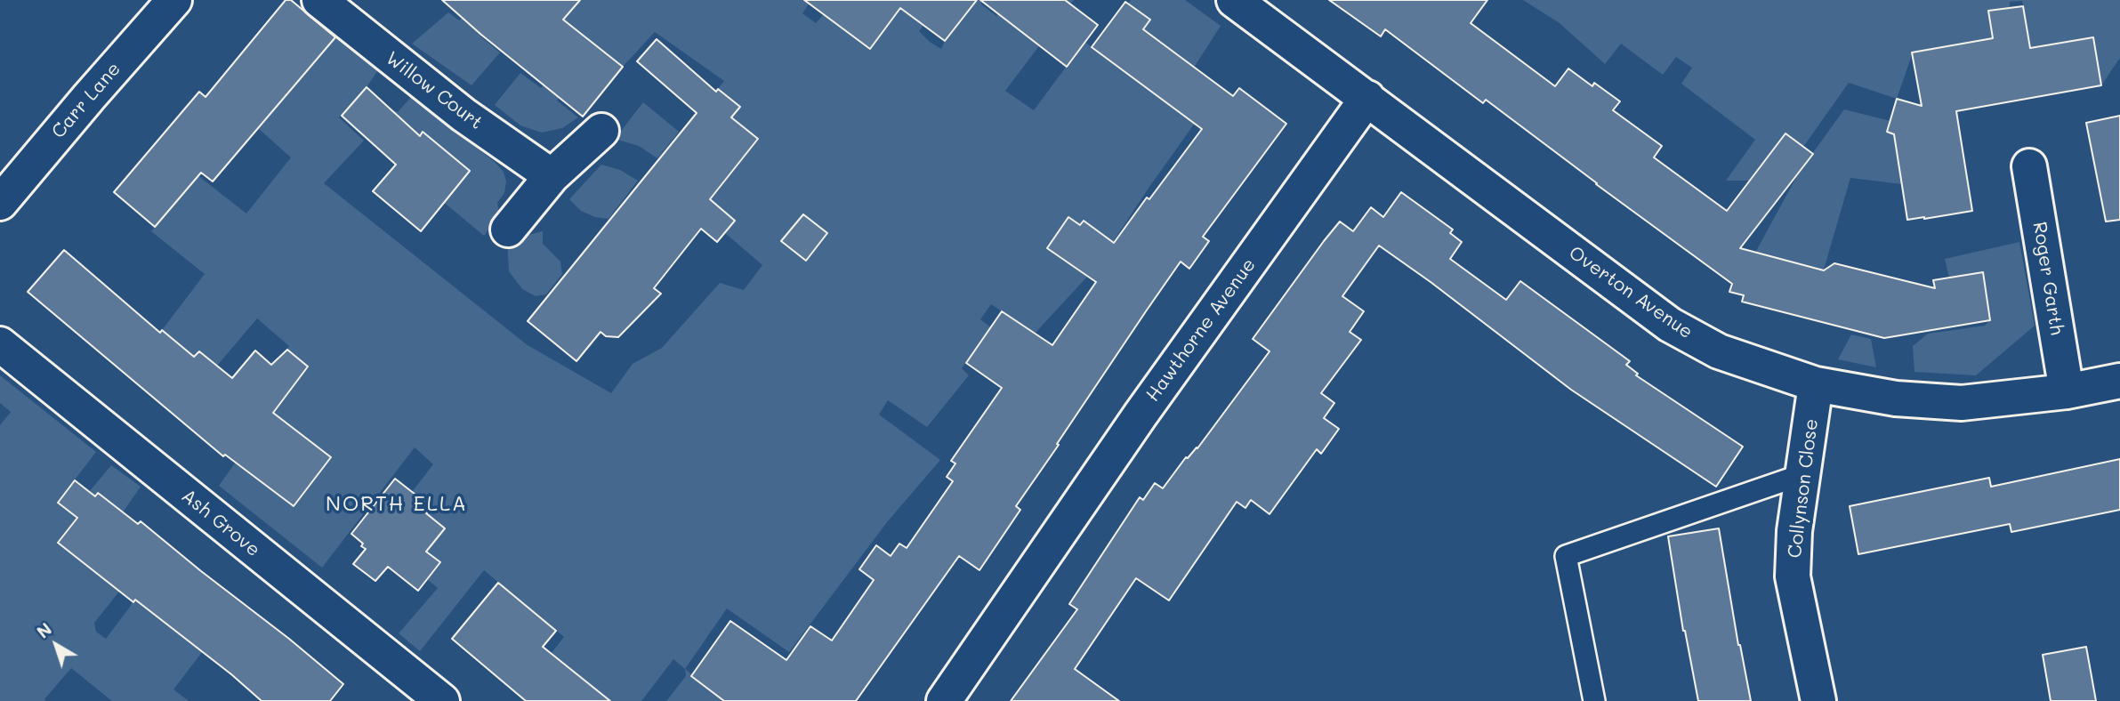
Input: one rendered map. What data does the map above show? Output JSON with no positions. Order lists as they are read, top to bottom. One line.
{"streets":{"street":["Willow Court","Carr Lane","Roger Garth","Overton Avenue","Hawthorne Avenue","Collynson Close","Ash Grove"]},"crossings":[["Roger Garth","Overton Avenue"],["Overton Avenue","Hawthorne Avenue"],["Overton Avenue","Collynson Close"]],"districts":["NORTH ELLA"],"north":"top left"}
